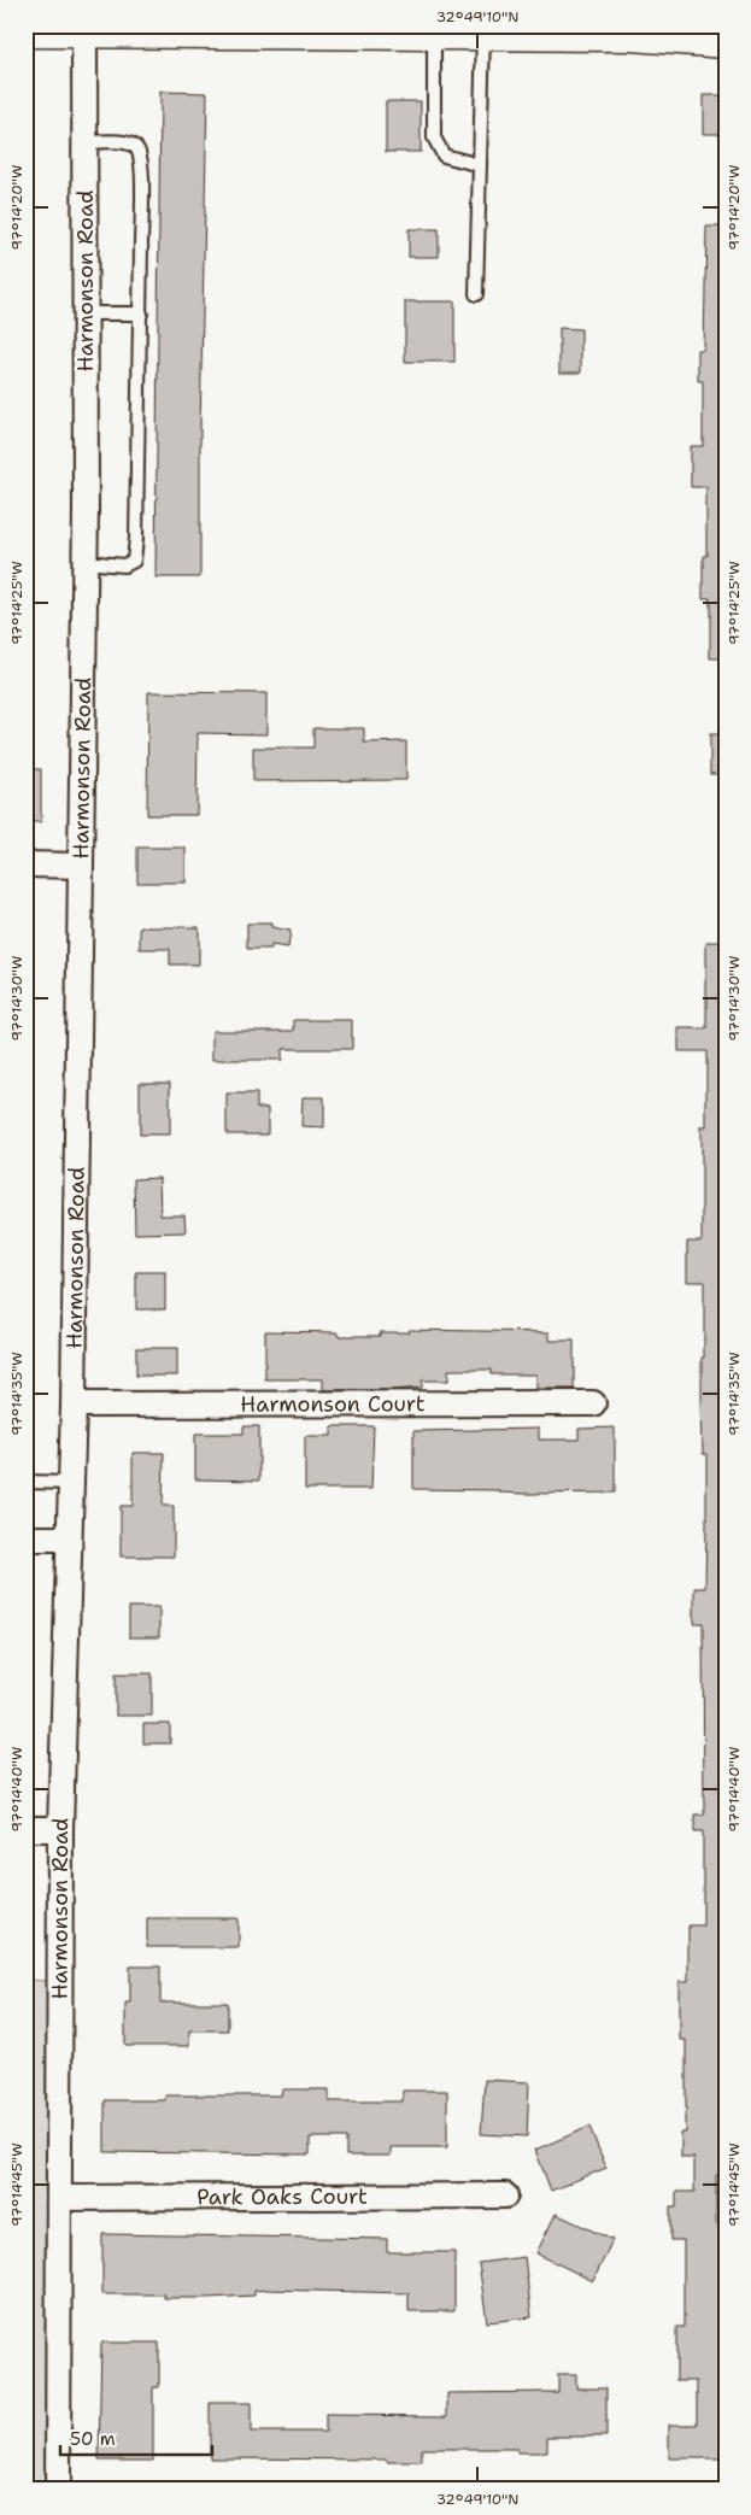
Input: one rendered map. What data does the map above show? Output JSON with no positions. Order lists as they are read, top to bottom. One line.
{"streets":{"street":["Harmonson Road","Harmonson Court","Park Oaks Court"]},"crossings":[["Harmonson Road","Harmonson Court"],["Harmonson Road","Park Oaks Court"]],"scale_bar":"50 m","coordinates":["32°49'10\"N","97°14'20\"W","97°14'25\"W","97°14'30\"W","97°14'35\"W","97°14'40\"W","97°14'45\"W"]}
